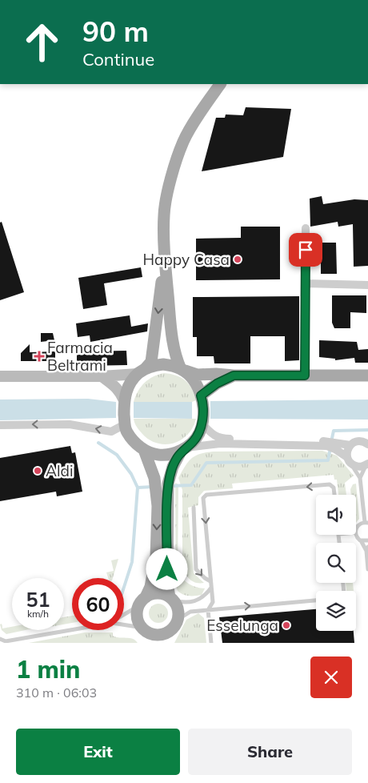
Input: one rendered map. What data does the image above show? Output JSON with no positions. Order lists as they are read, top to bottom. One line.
{"places":{"other":["Happy Casa","Aldi","Esselunga"],"health":["Farmacia Beltrami"]},"page":{"turn":["90 m","Continue"],"speed":"51 km/h","limit":"60","heading":["1 min","310 m · 06:03"],"buttons":["Exit","Share"]}}
